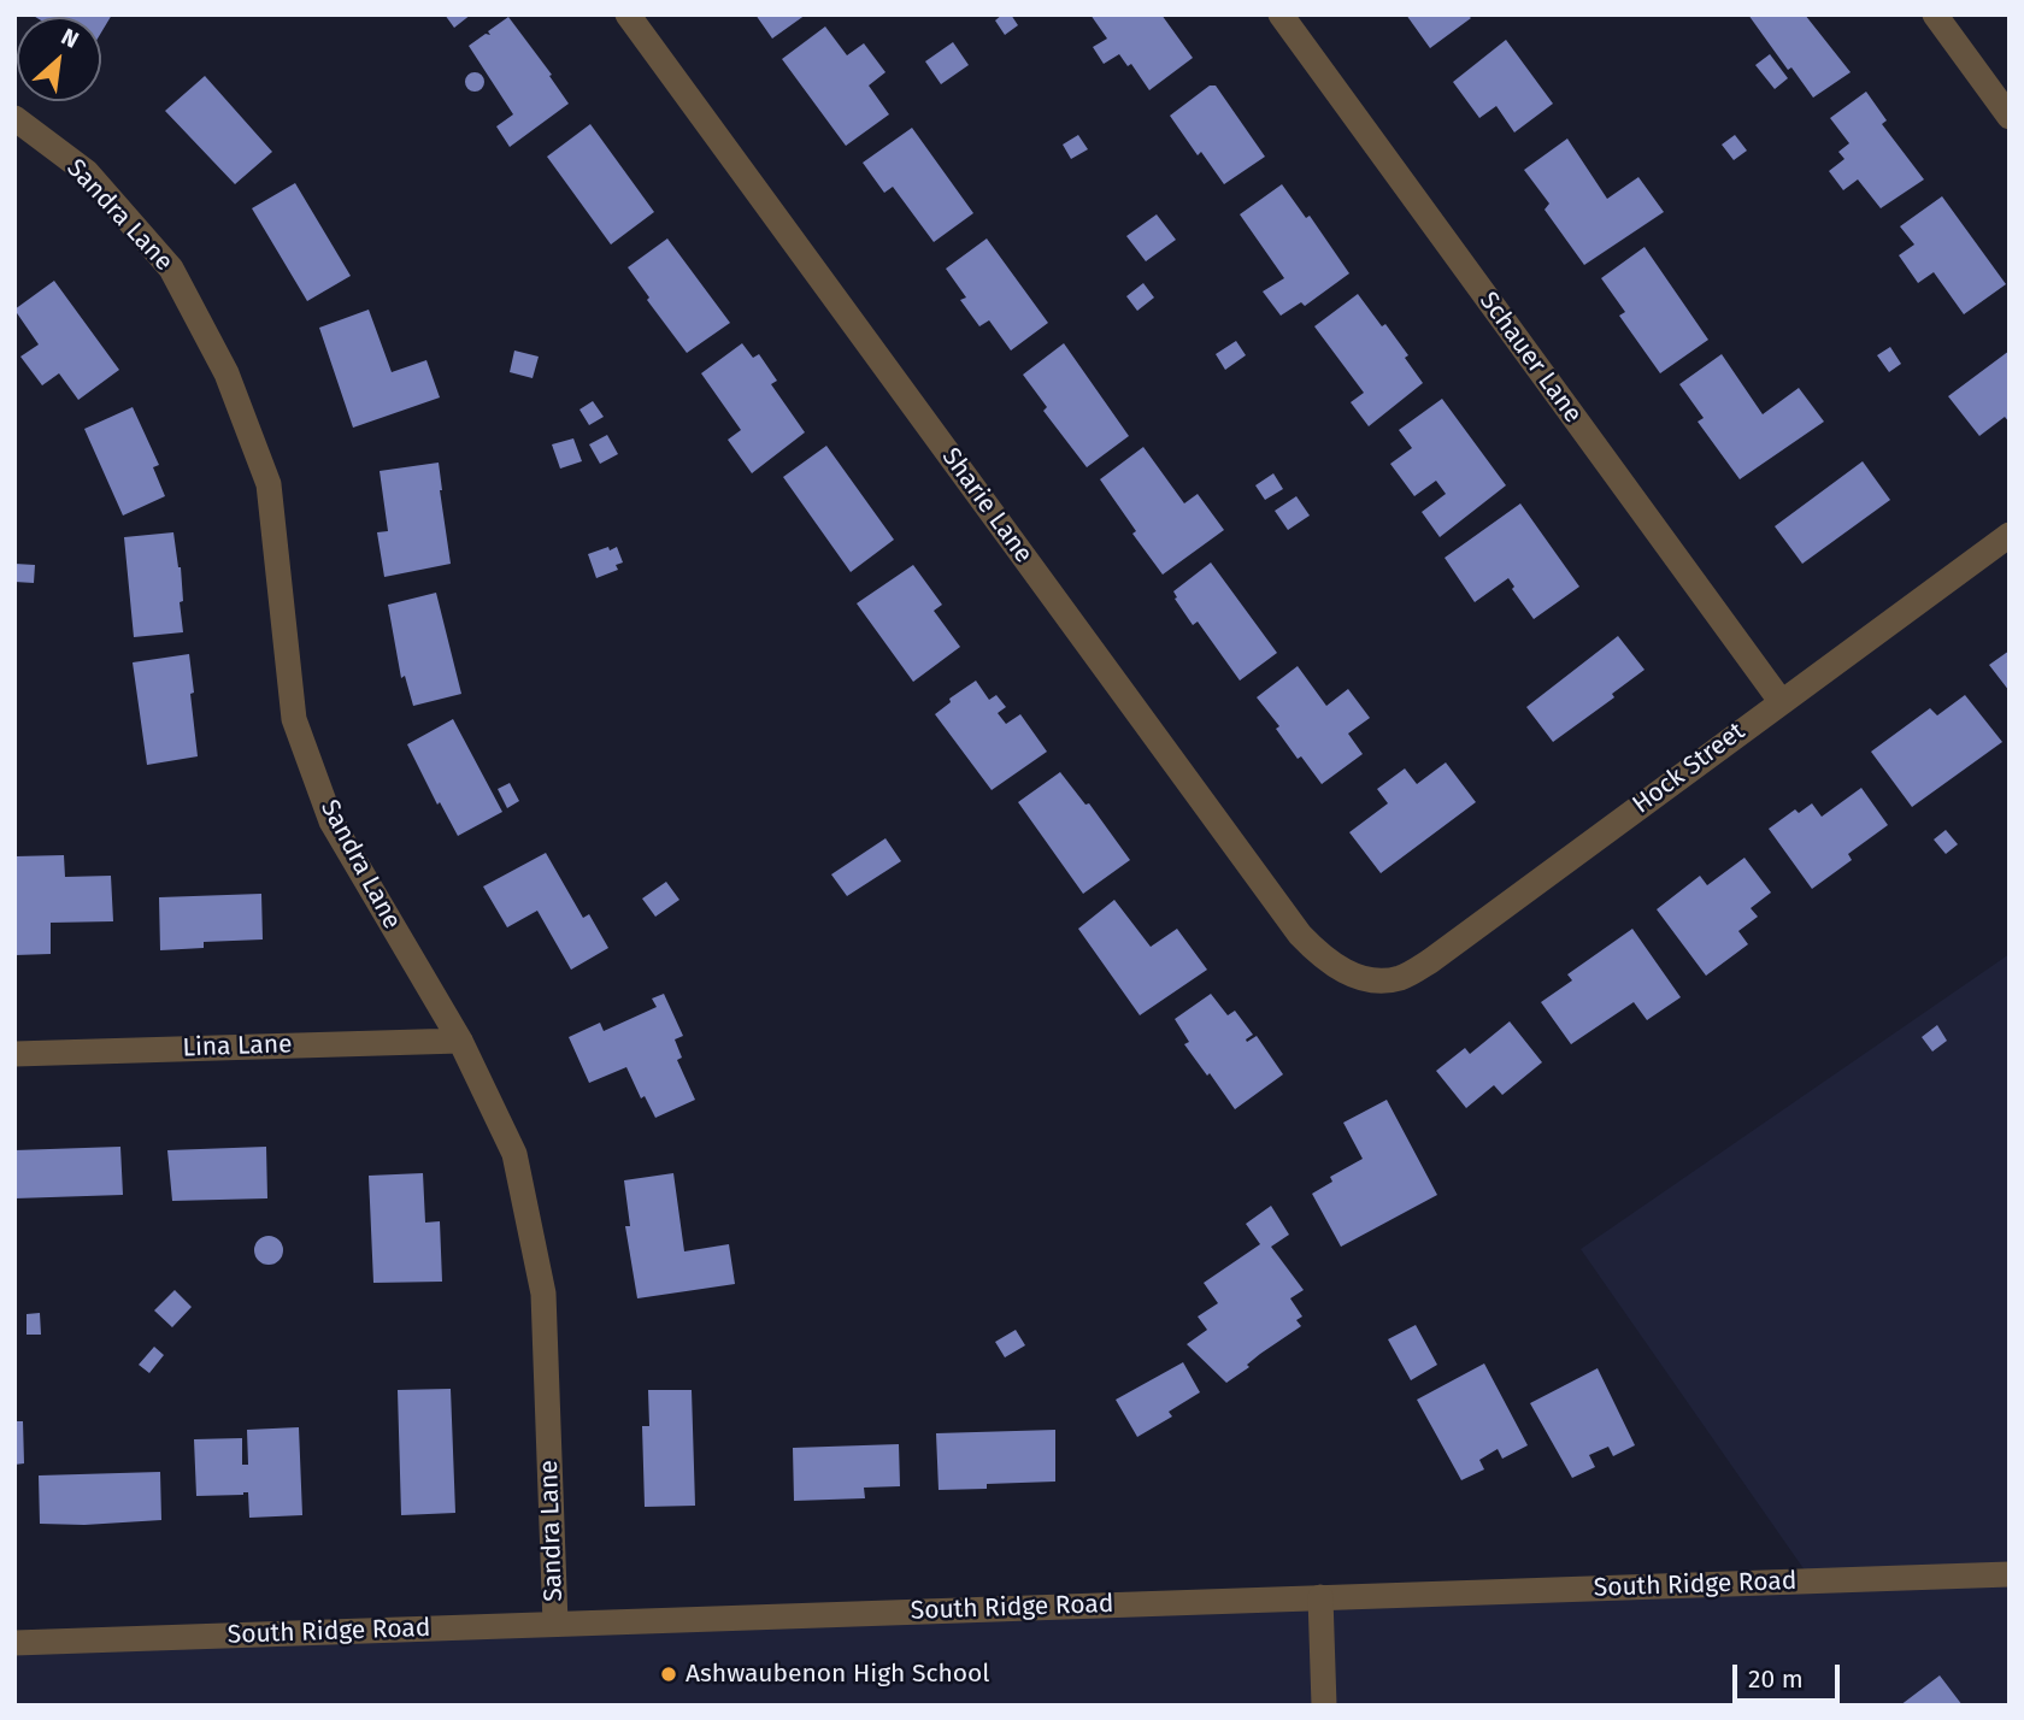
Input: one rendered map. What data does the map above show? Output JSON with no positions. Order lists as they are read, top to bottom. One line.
{"streets":{"street":["Sandra Lane","Schauer Lane","Sharie Lane","Hock Street","Lina Lane","South Ridge Road"]},"crossings":[["Sandra Lane","Lina Lane"],["Sandra Lane","South Ridge Road"],["Schauer Lane","Hock Street"],["Sharie Lane","Hock Street"]],"places":["Ashwaubenon High School"],"scale_bar":"20 m","north":"top right"}
